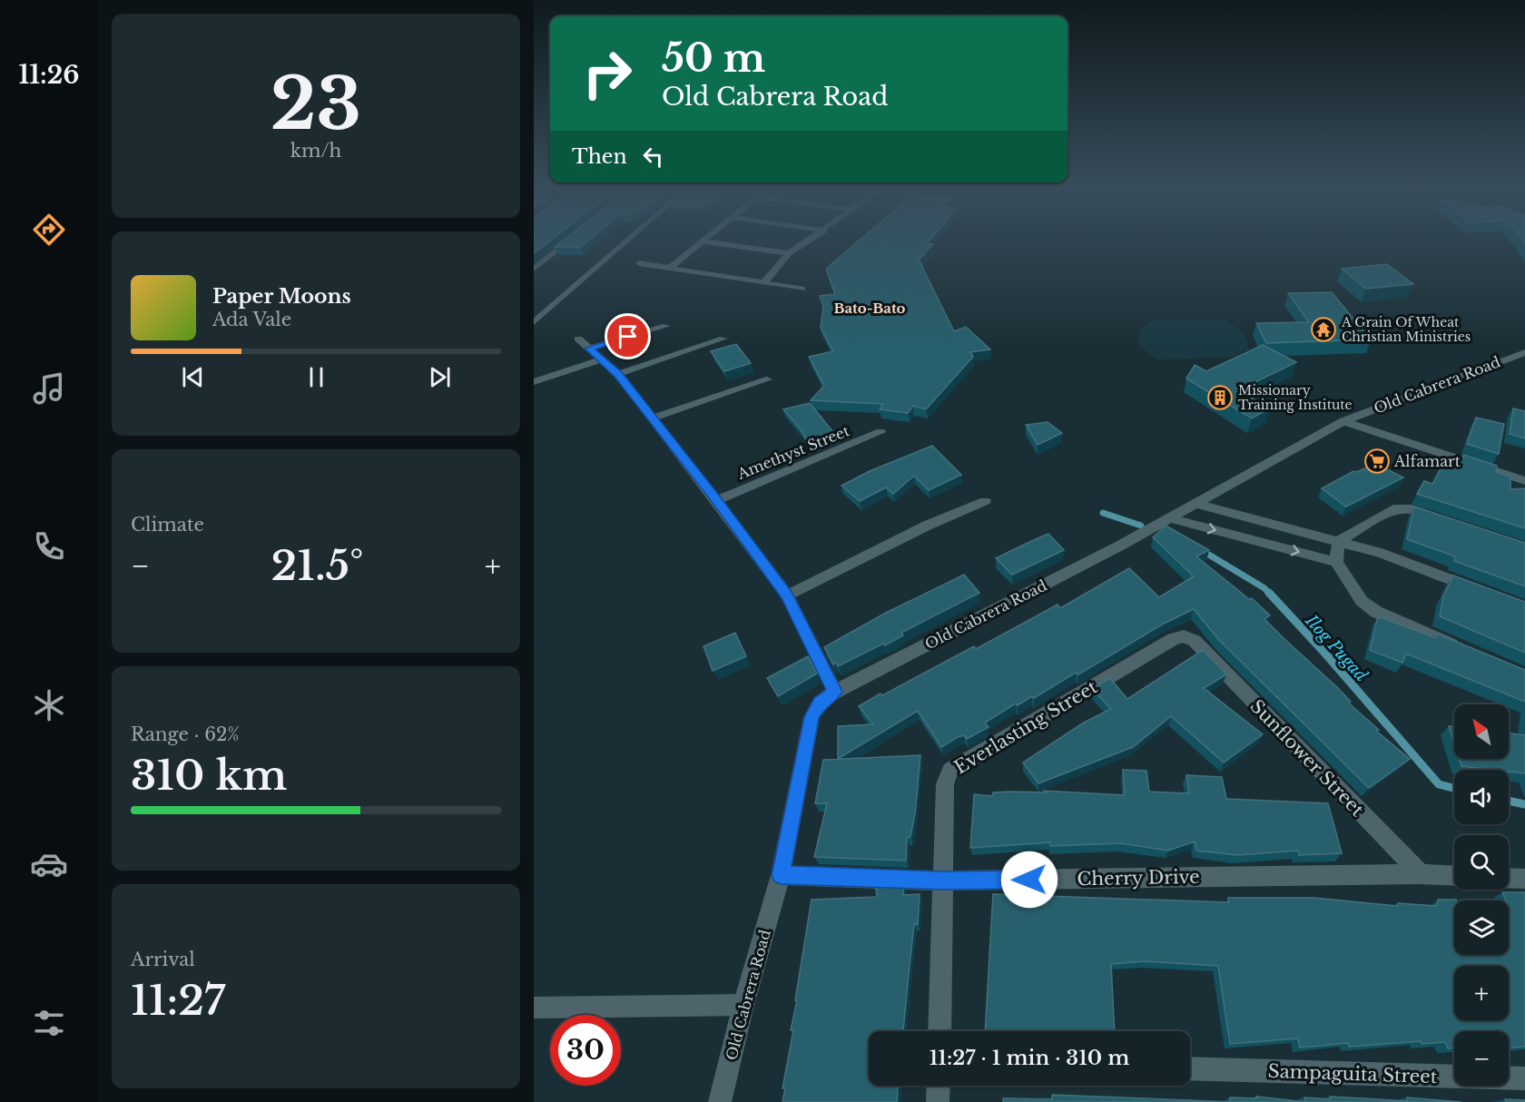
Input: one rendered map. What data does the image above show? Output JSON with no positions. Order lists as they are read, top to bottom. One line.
{"streets":{"street":["Old Cabrera Road","Amethyst Street","Everlasting Street","Sunflower Street","Cherry Drive","Sampaguita Street"]},"crossings":[["Old Cabrera Road","Cherry Drive"],["Everlasting Street","Sunflower Street"],["Everlasting Street","Cherry Drive"],["Sunflower Street","Cherry Drive"]],"districts":["Bato-Bato"],"water":["Ilog Pugad"],"places":{"temple":["A Grain Of Wheat Christian Ministries"],"building":["Missionary Training Institute"],"supermarket":["Alfamart"]},"north":"top left","page":{"tabs":"11:26","tile":[["23","km/h"],"Climate",["Range · 62%","310 km"],["Arrival","11:27"]],"turn":["50 m","Old Cabrera Road"],"then":"Then","song":["Paper Moons","Ada Vale"],"heat":["−","21.5°","+"],"map_buttons":["+","−"],"limit":"30","trip":"11:27 · 1 min · 310 m"}}
